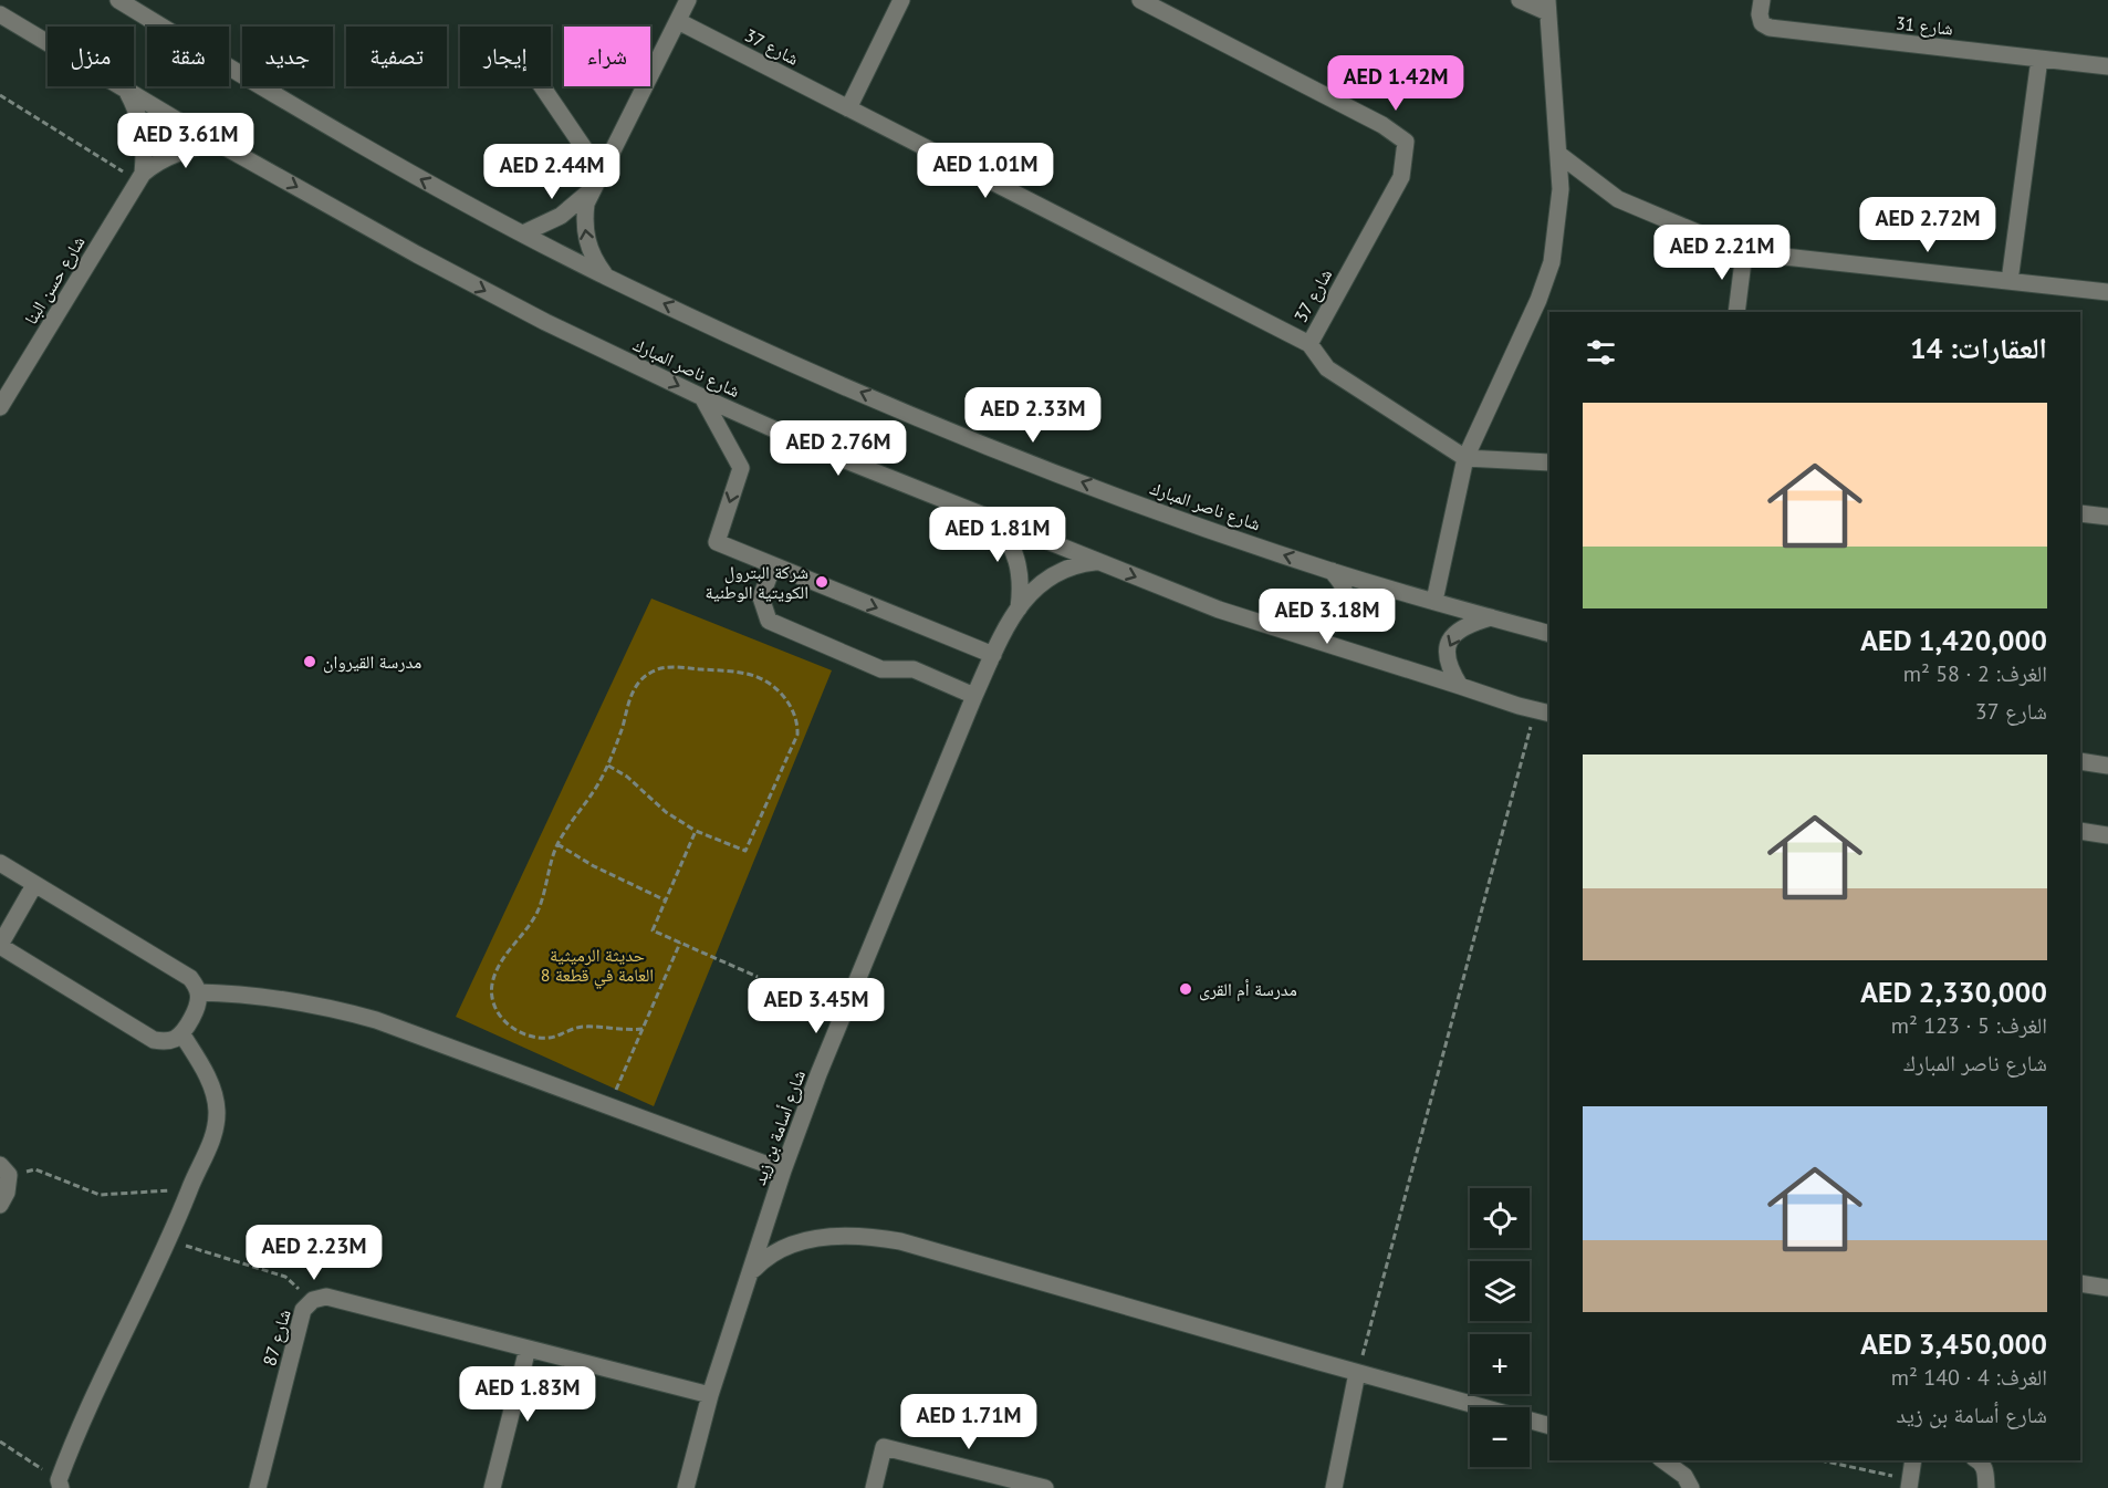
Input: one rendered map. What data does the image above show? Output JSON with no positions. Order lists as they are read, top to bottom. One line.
{"streets":{"street":["شارع 31","شارع 37","شارع حسن البنا","شارع ناصر المبارك","شارع أسامة بن زيد","شارع 87"]},"crossings":[["شارع حسن البنا","شارع ناصر المبارك"],["شارع ناصر المبارك","شارع أسامة بن زيد"],["شارع أسامة بن زيد","شارع 87"]],"parks":["حديثة الرميثية العامة في قطعة 8"],"places":["شركة البترول الكويتية الوطنية","مدرسة القيروان","مدرسة أم القرى"],"page":{"chip":["شراء","إيجار","تصفية","جديد","شقة","منزل"],"price":["AED 1.42M","AED 3.61M","AED 1.01M","AED 2.44M","AED 2.72M","AED 2.21M","AED 2.33M","AED 2.76M","AED 1.81M","AED 3.18M","AED 3.45M","AED 2.23M","AED 1.83M","AED 1.71M"],"heading":"العقارات: 14","list":[{"name":"AED 1,420,000","note":"الغرف: 2 · 58 m² · شارع 37"},{"name":"AED 2,330,000","note":"الغرف: 5 · 123 m² · شارع ناصر المبارك"},{"name":"AED 3,450,000","note":"الغرف: 4 · 140 m² · شارع أسامة بن زيد"}],"map_buttons":["+","−"]}}
